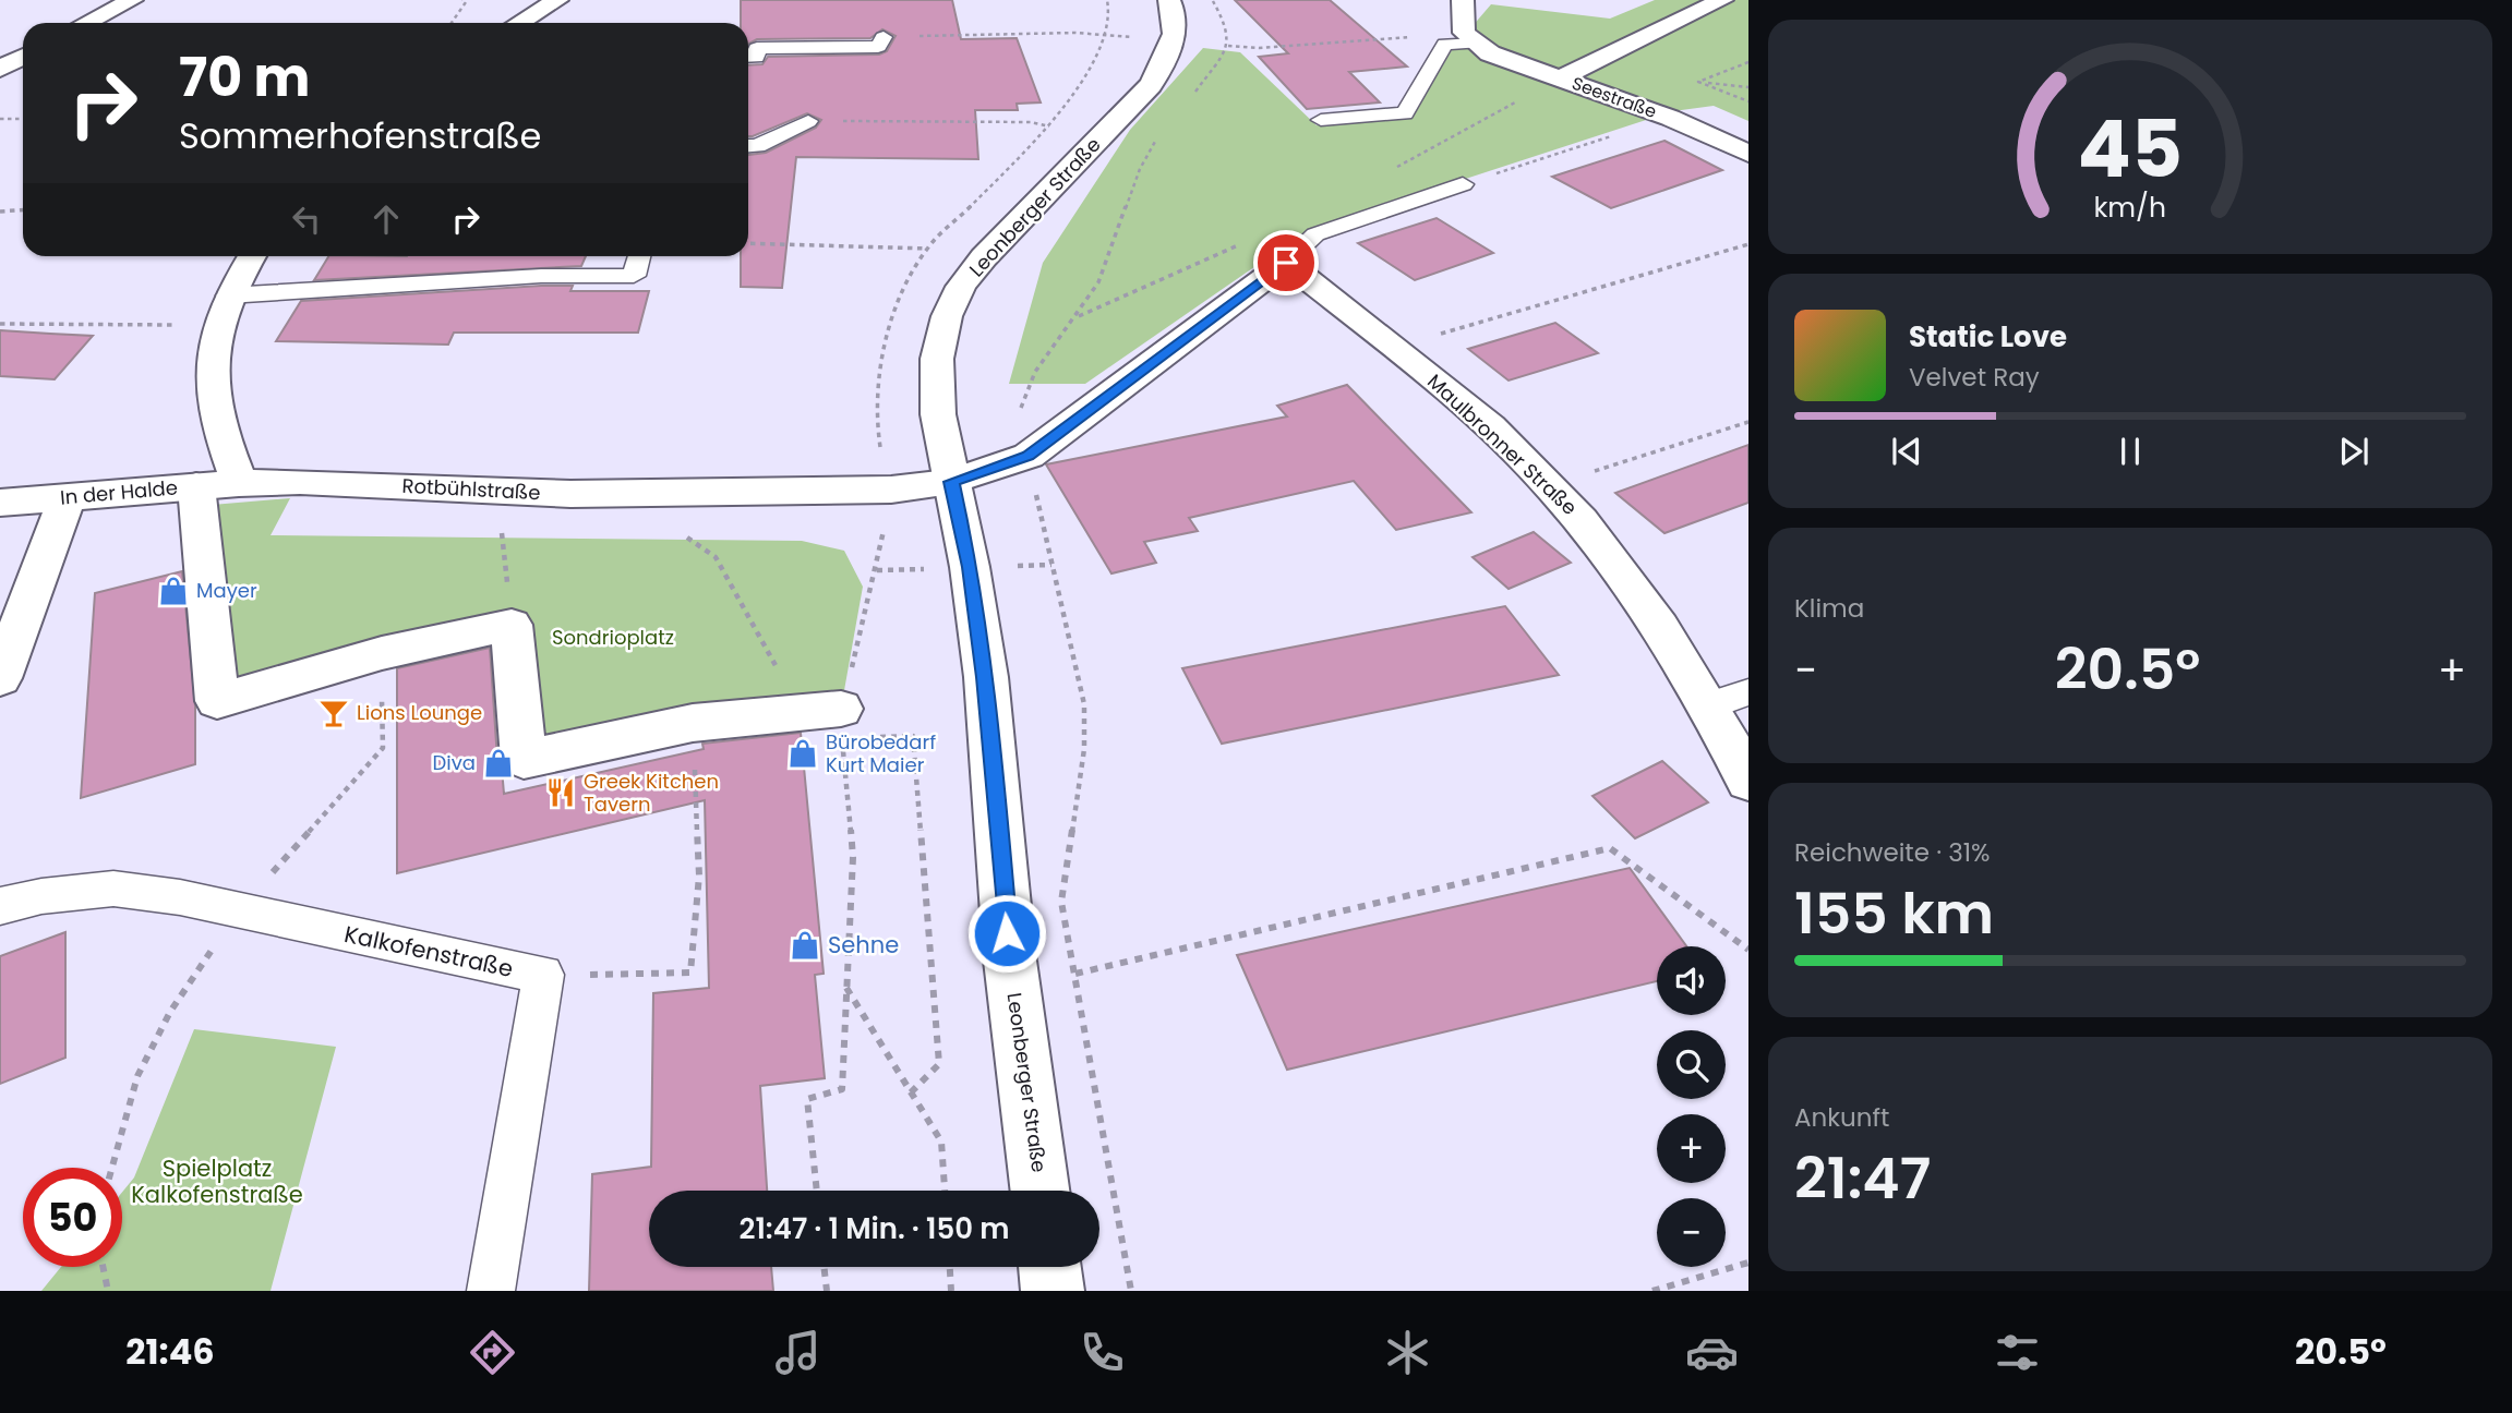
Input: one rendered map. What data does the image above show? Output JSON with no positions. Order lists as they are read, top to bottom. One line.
{"streets":{"street":["Seestraße","Leonberger Straße","Maulbronner Straße","Rotbühlstraße","In der Halde"],"lane":["Kalkofenstraße"]},"crossings":[["Leonberger Straße","Rotbühlstraße"],["Maulbronner Straße","Rotbühlstraße"],["Rotbühlstraße","In der Halde"]],"parks":["Sondrioplatz","Spielplatz Kalkofenstraße"],"places":{"shop":["Mayer","Bürobedarf Kurt Maier","Diva","Sehne"],"bar":["Lions Lounge"],"restaurant":["Greek Kitchen Tavern"]},"page":{"turn":["70 m","Sommerhofenstraße"],"song":["Static Love","Velvet Ray"],"tile":["Klima",["Reichweite · 31%","155 km"],["Ankunft","21:47"]],"heat":["−","20.5°","+"],"map_buttons":["+","−"],"limit":"50","trip":"21:47 · 1 Min. · 150 m","tabs":["21:46","20.5°"],"gauge":["45","km/h"]}}
